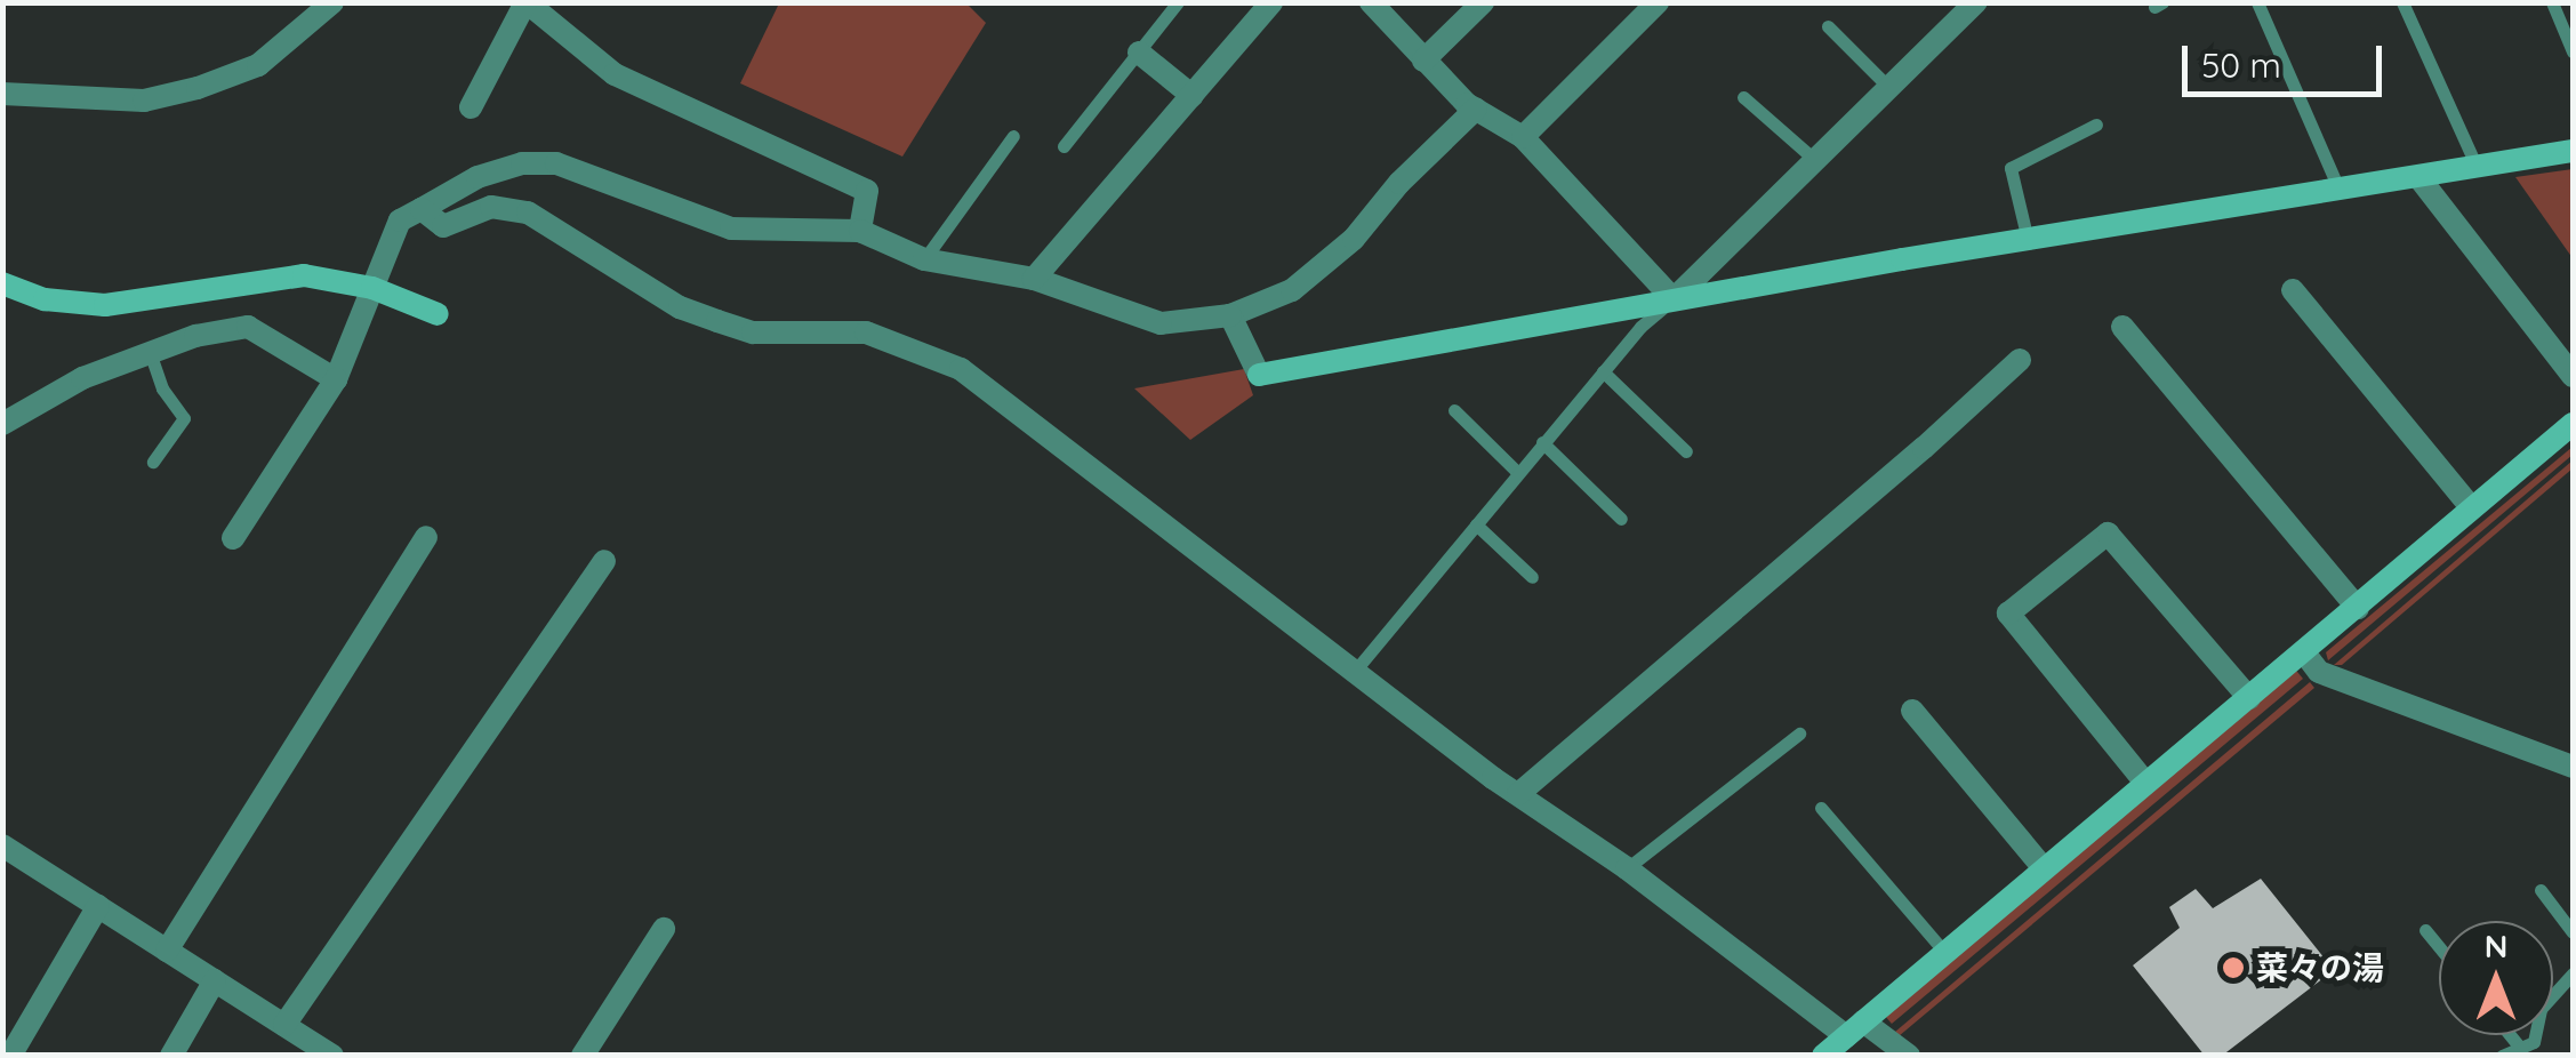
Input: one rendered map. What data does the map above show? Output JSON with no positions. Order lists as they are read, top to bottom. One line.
{"places":["菜々の湯"],"scale_bar":"50 m","north":"top"}
